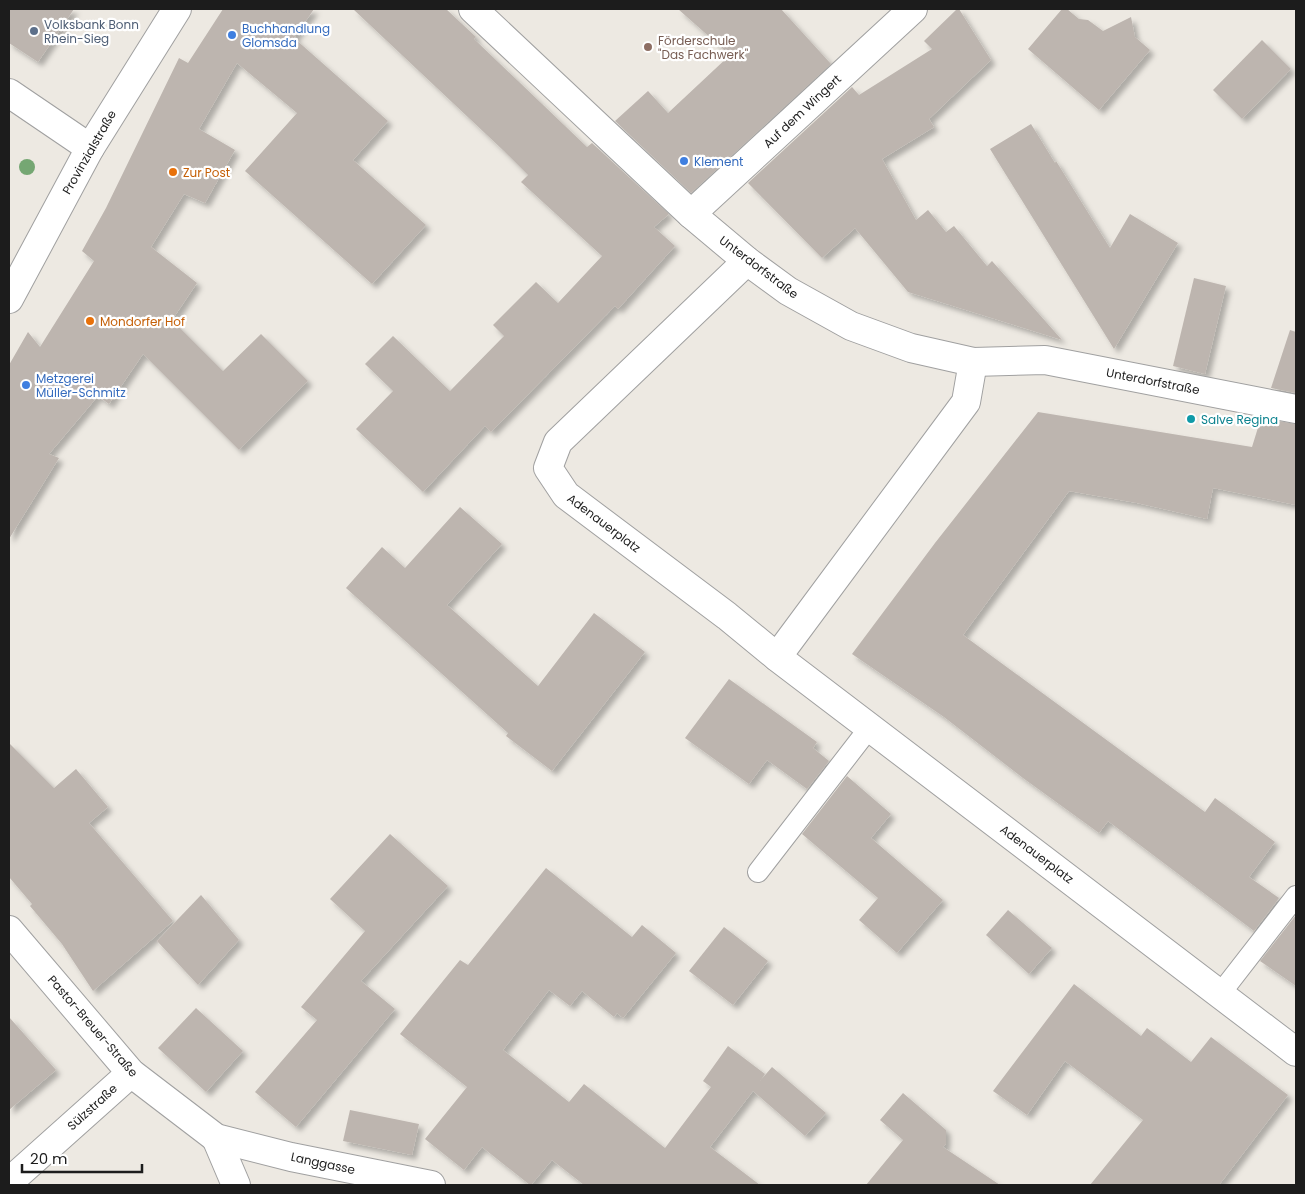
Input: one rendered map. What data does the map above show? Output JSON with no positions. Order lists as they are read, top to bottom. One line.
{"streets":{"street":["Auf dem Wingert","Provinzialstraße","Unterdorfstraße","Adenauerplatz","Pastor-Breuer-Straße","Sülzstraße","Langgasse"]},"crossings":[["Auf dem Wingert","Unterdorfstraße"],["Unterdorfstraße","Adenauerplatz"],["Pastor-Breuer-Straße","Sülzstraße"],["Pastor-Breuer-Straße","Langgasse"]],"places":["Volksbank Bonn Rhein-Sieg","Buchhandlung Glomsda","Förderschule \"Das Fachwerk\"","Klement","Zur Post","Mondorfer Hof","Metzgerei Müller-Schmitz","Salve Regina"],"scale_bar":"20 m"}
